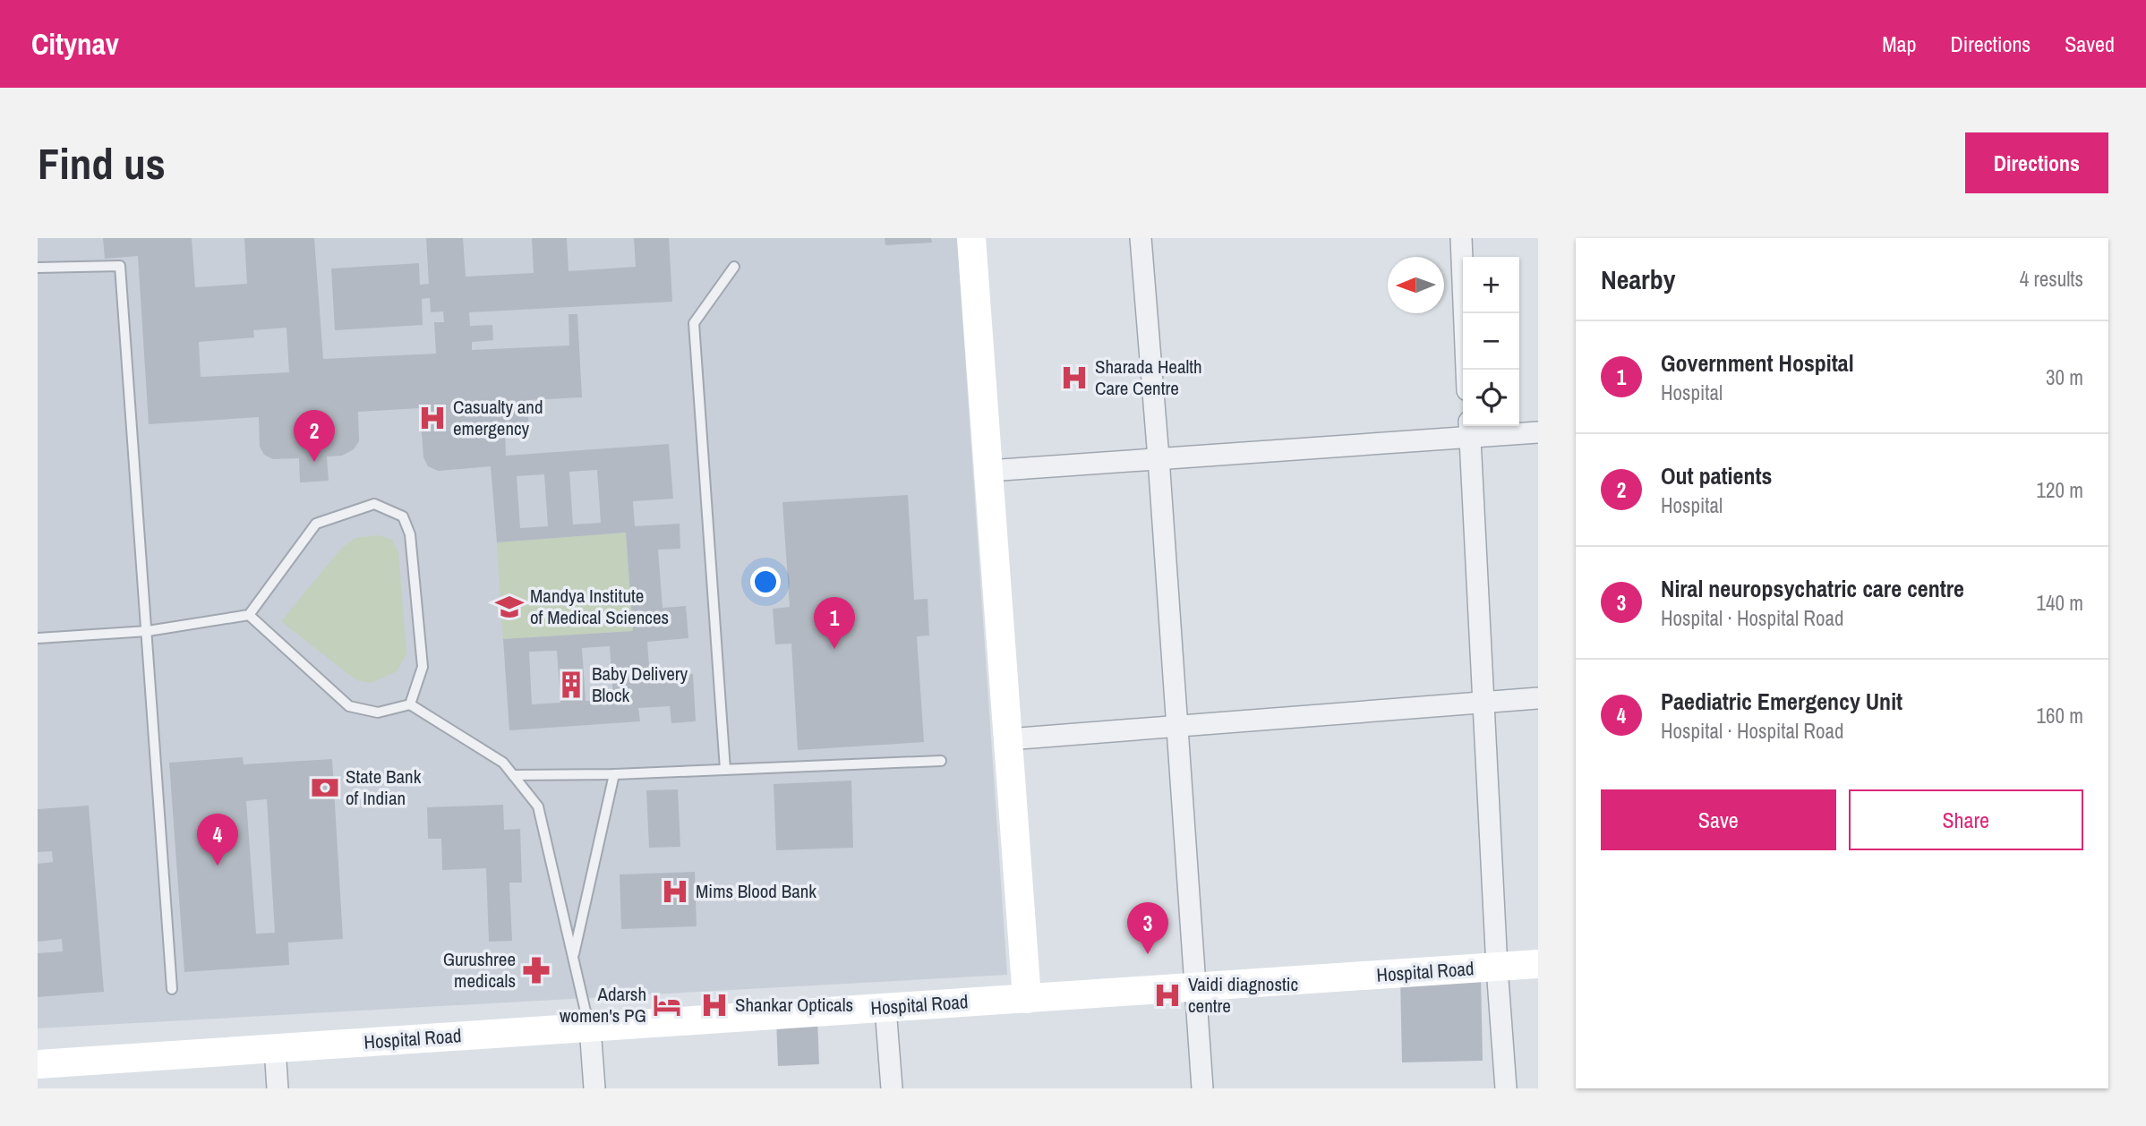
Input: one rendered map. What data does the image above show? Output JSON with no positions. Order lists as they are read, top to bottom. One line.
{"streets":{"street":["Hospital Road"]},"places":{"hospital":["Sharada Health Care Centre","Casualty and emergency","Mims Blood Bank","Vaidi diagnostic centre","Shankar Opticals"],"school or university":["Mandya Institute of Medical Sciences"],"building":["Baby Delivery Block"],"bank":["State Bank of Indian"],"pharmacy":["Gurushree medicals"],"hotel":["Adarsh women's PG"]},"north":"left","page":{"header":"Citynav","nav":["Map","Directions","Saved"],"buttons":["Directions",["Save","Share"]],"title":"Find us","heading":["Nearby","4 results"],"map_buttons":["+","−"],"list":[{"mark":"1","name":"Government Hospital","note":"Hospital","value":"30 m"},{"mark":"2","name":"Out patients","note":"Hospital","value":"120 m"},{"mark":"3","name":"Niral neuropsychatric care centre","note":"Hospital · Hospital Road","value":"140 m"},{"mark":"4","name":"Paediatric Emergency Unit","note":"Hospital · Hospital Road","value":"160 m"}],"pins":["2","1","4","3"]}}
